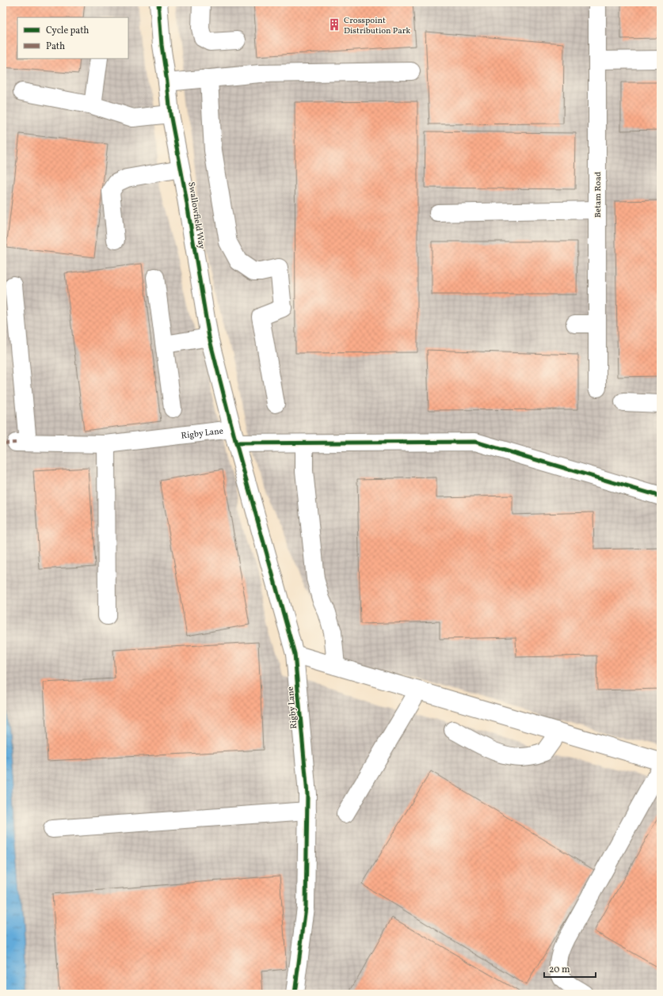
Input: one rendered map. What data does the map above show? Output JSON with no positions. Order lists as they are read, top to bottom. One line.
{"streets":{"street":["Betam Road","Swallowfield Way","Rigby Lane"]},"crossings":[["Swallowfield Way","Rigby Lane"]],"places":{"building":["Crosspoint Distribution Park"]},"legend":["Cycle path","Path"],"scale_bar":"20 m"}
